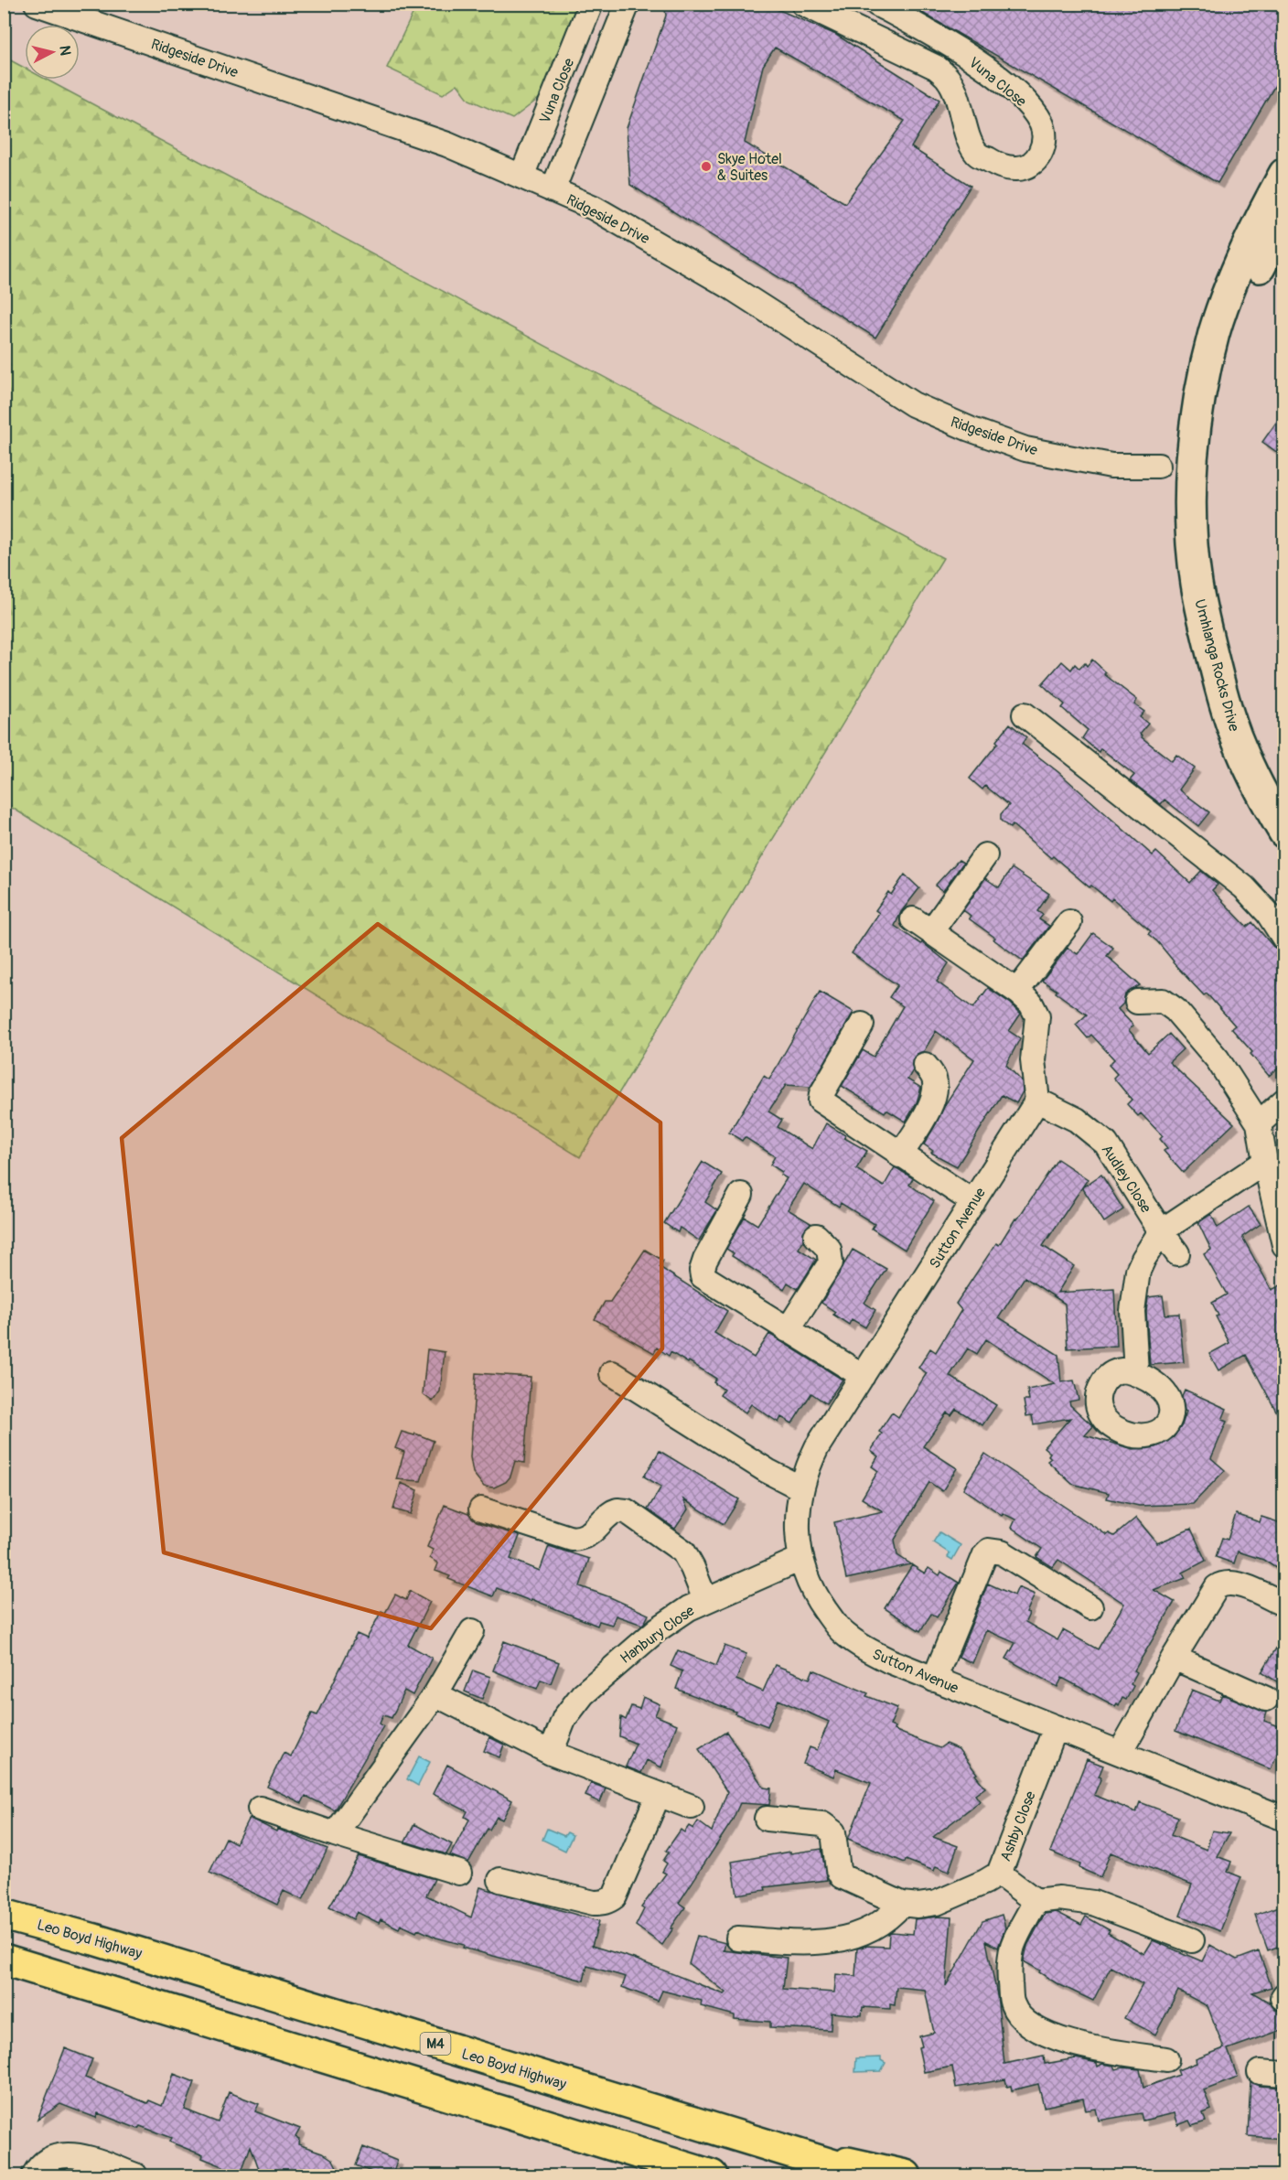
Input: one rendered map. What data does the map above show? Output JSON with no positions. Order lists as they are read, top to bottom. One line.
{"streets":{"highway":["Leo Boyd Highway","M4"],"main road":["Umhlanga Rocks Drive"],"street":["Ridgeside Drive","Vuna Close","Audley Close","Sutton Avenue","Hanbury Close","Ashby Close"]},"crossings":[["Ridgeside Drive","Vuna Close"],["Audley Close","Sutton Avenue"],["Sutton Avenue","Hanbury Close"],["Sutton Avenue","Ashby Close"]],"places":["Skye Hotel & Suites"],"north":"right"}
